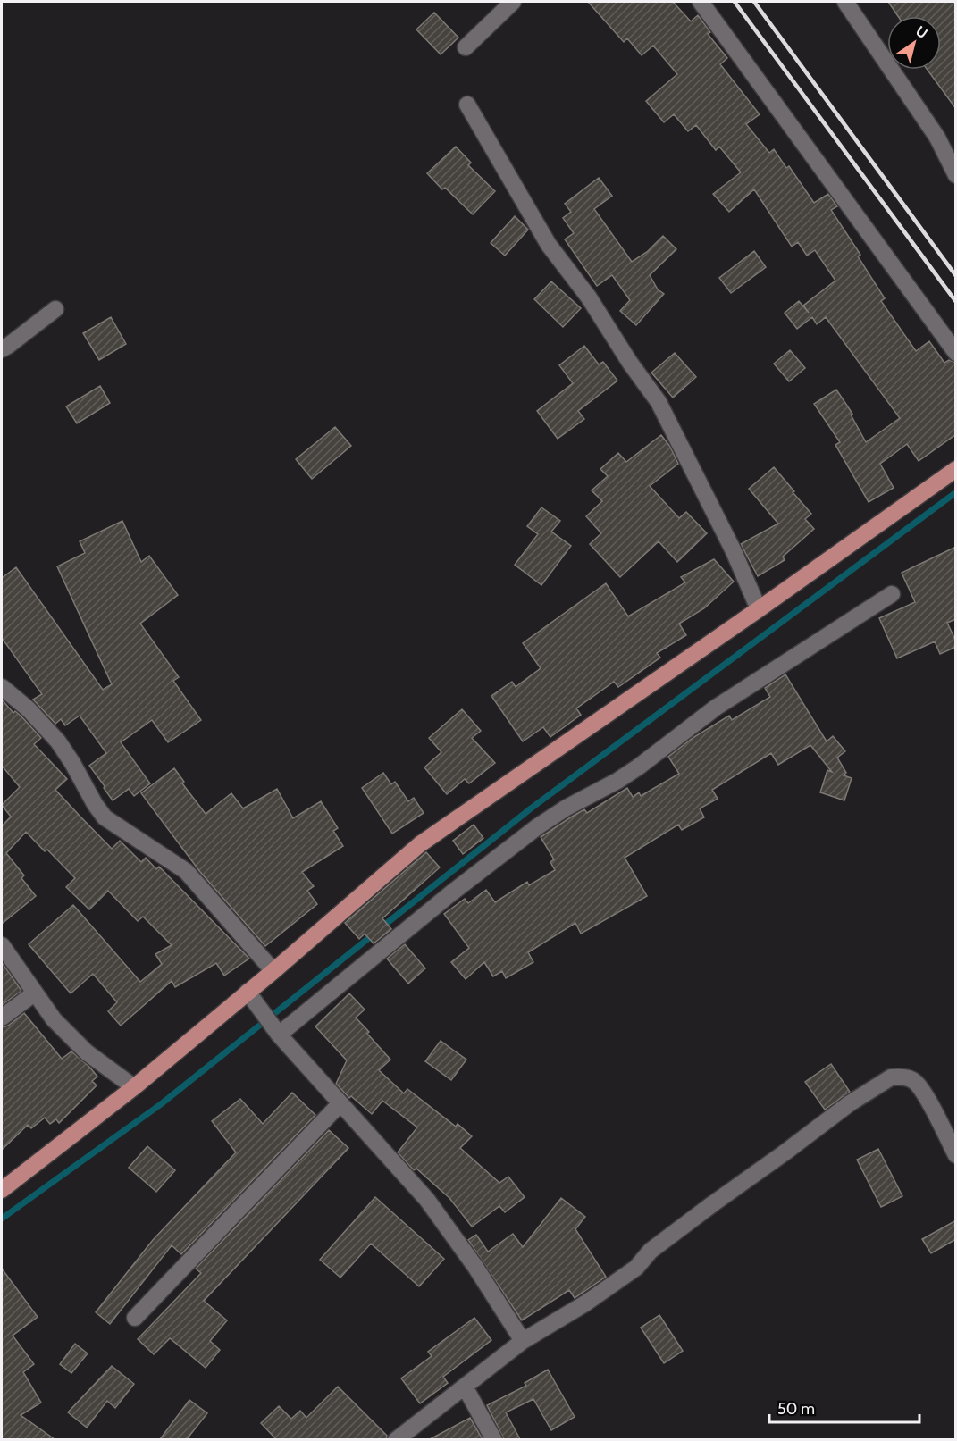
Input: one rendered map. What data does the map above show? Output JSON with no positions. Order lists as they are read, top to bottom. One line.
{"scale_bar":"50 m","north":"top right"}
